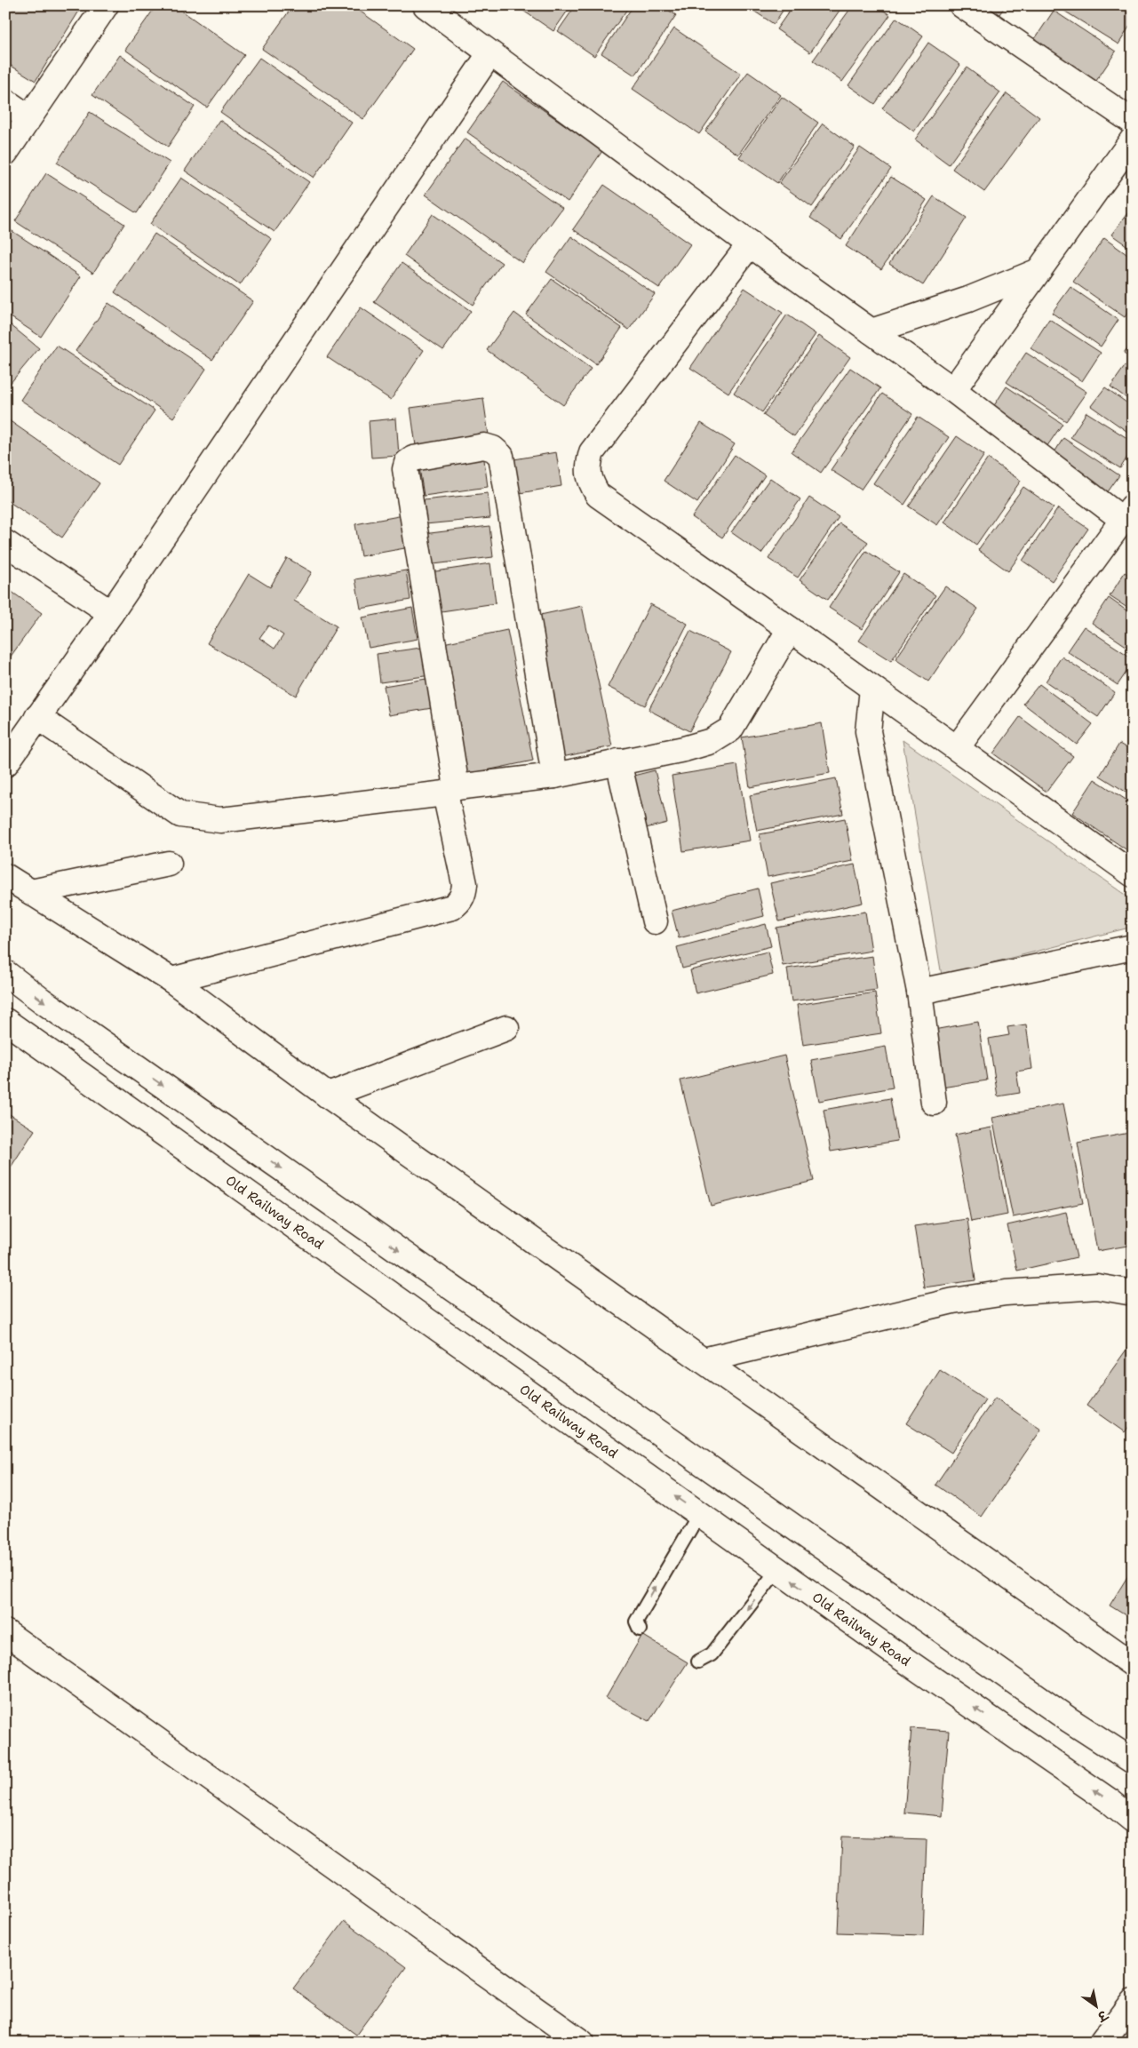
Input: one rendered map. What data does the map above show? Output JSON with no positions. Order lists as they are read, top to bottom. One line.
{"streets":{"street":["Old Railway Road"]},"north":"bottom right"}
